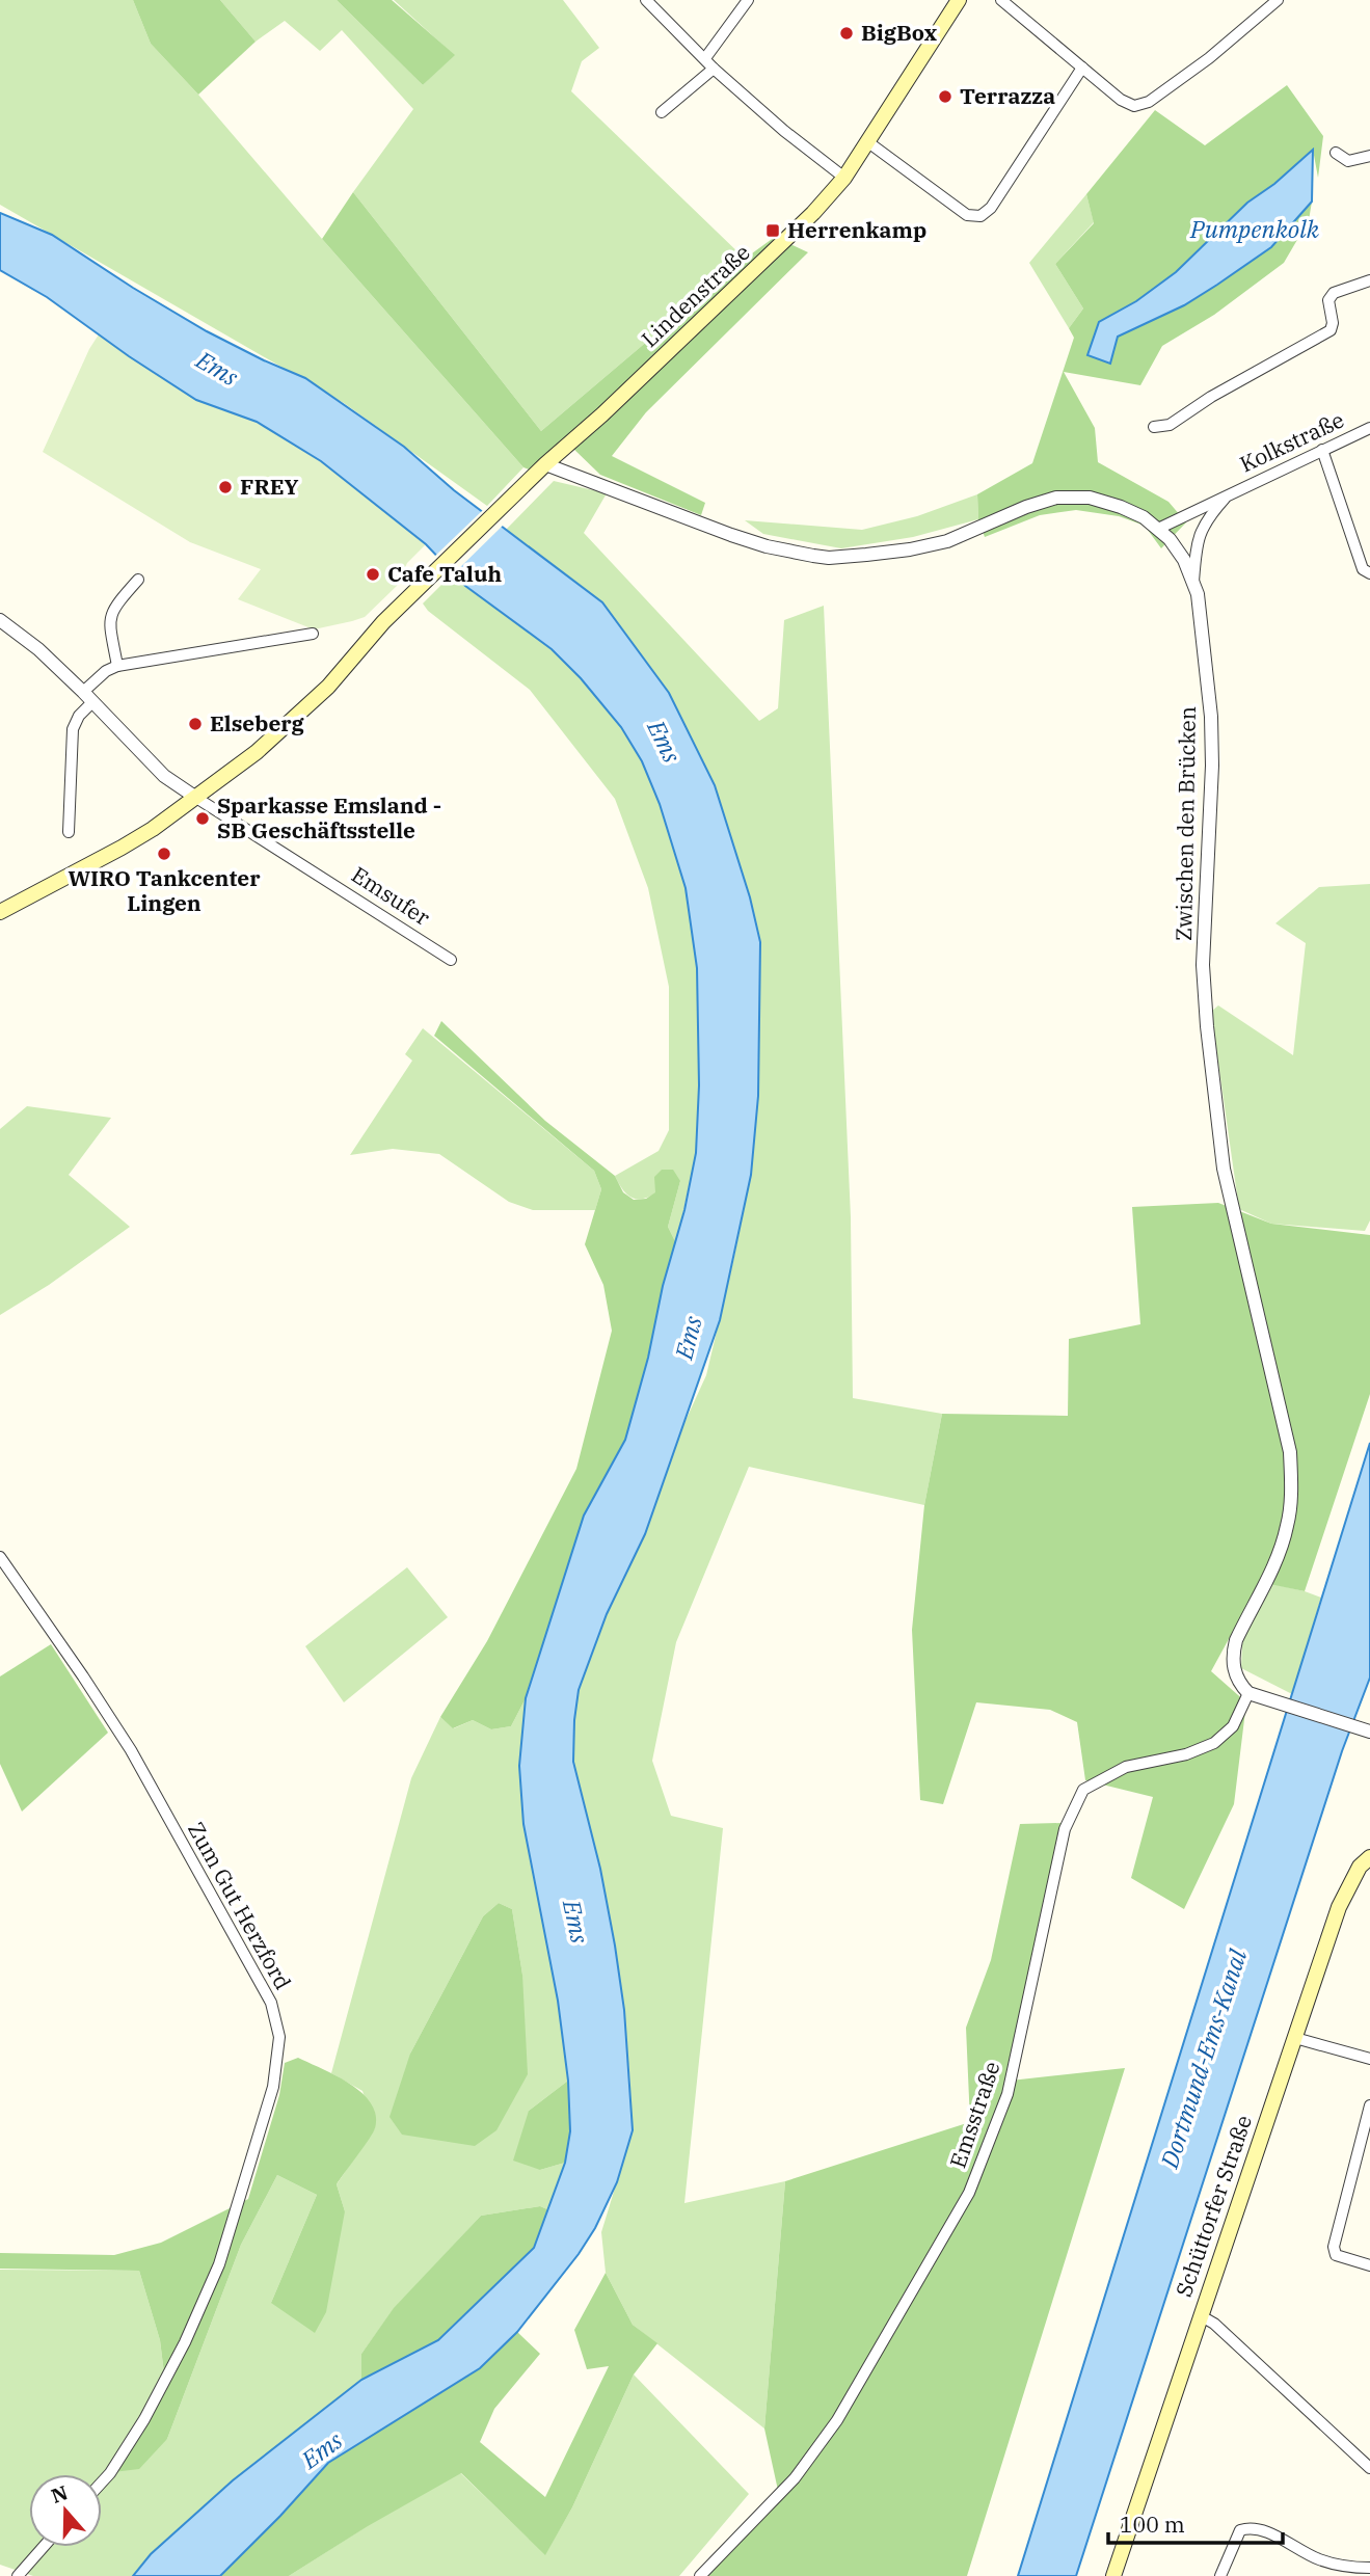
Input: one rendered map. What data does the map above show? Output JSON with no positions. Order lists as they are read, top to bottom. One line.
{"streets":{"main road":["Lindenstraße","Schüttorfer Straße"],"street":["Kolkstraße","Zwischen den Brücken","Emsufer","Zum Gut Herzford","Emsstraße"]},"crossings":[["Lindenstraße","Zwischen den Brücken"],["Lindenstraße","Emsufer"],["Kolkstraße","Zwischen den Brücken"],["Zwischen den Brücken","Emsstraße"]],"water":["Pumpenkolk","Ems","Dortmund-Ems-Kanal"],"places":{"other":["BigBox","Terrazza","FREY","Cafe Taluh","Elseberg","Sparkasse Emsland - SB Geschäftsstelle","WIRO Tankcenter Lingen"],"transit":["Herrenkamp"]},"scale_bar":"100 m","north":"top"}
